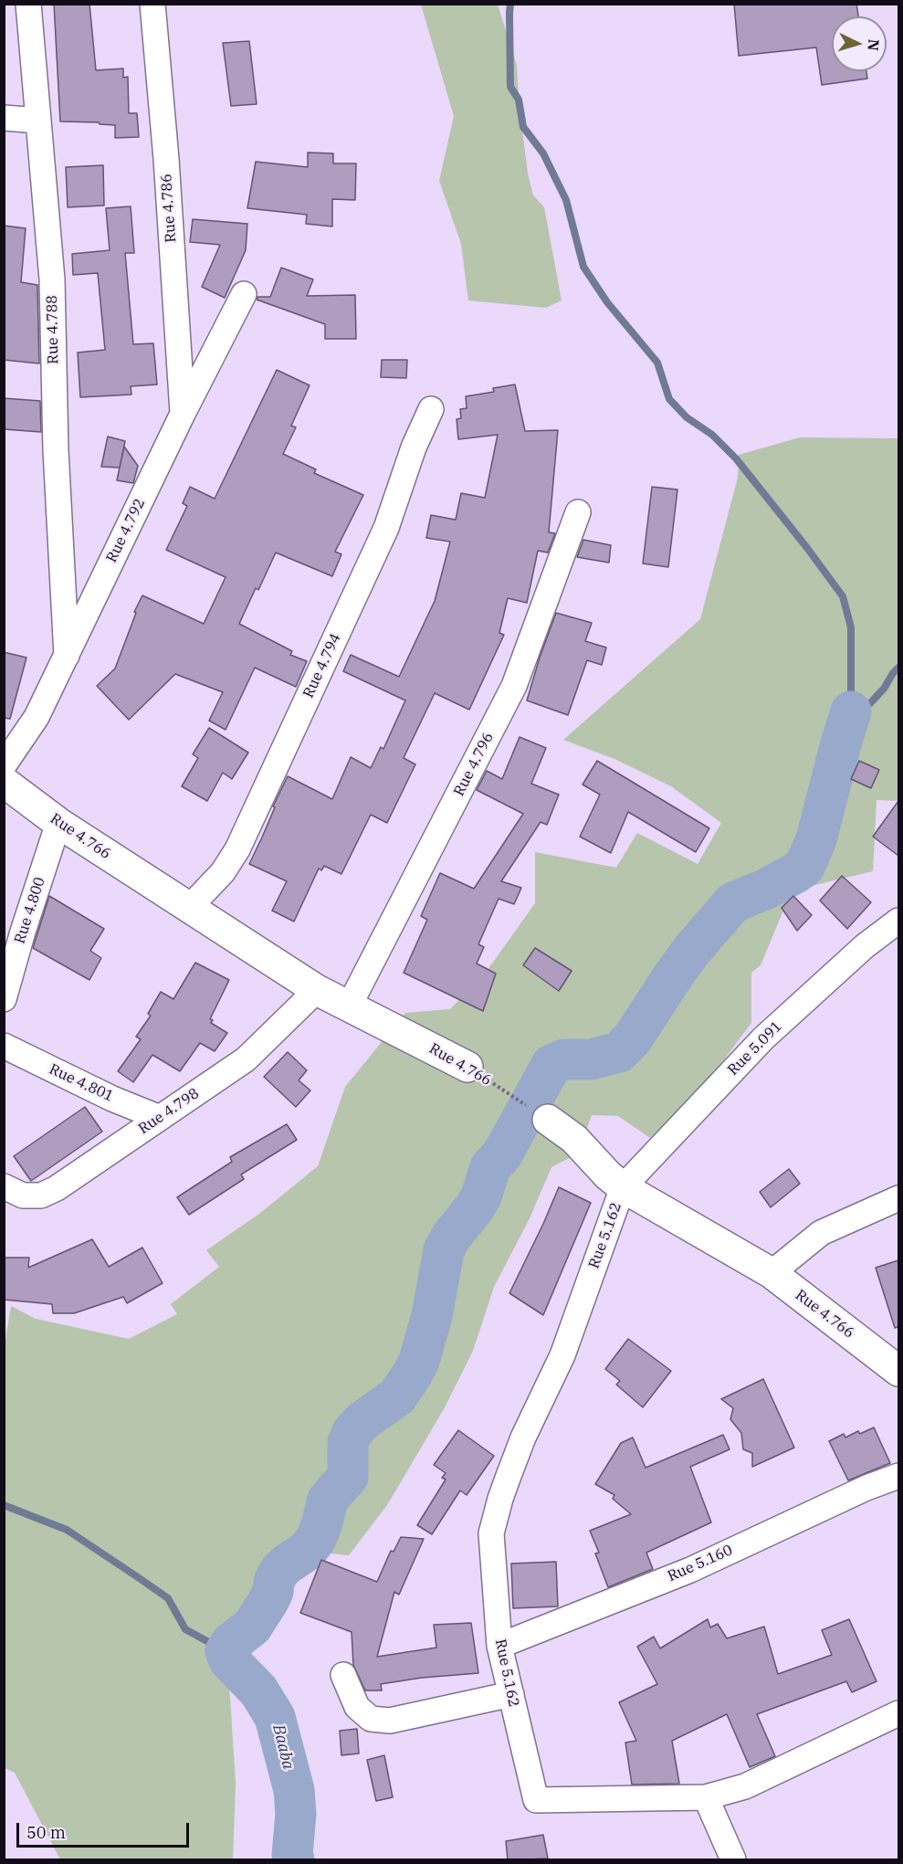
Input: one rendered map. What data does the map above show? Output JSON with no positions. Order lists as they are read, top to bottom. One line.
{"streets":{"street":["Rue 4.786","Rue 4.788","Rue 4.792","Rue 4.794","Rue 4.796","Rue 4.766","Rue 4.800","Rue 5.091","Rue 4.801","Rue 4.798","Rue 5.162","Rue 5.160"]},"crossings":[["Rue 4.786","Rue 4.792"],["Rue 4.788","Rue 4.792"],["Rue 4.794","Rue 4.766"],["Rue 4.796","Rue 4.766"],["Rue 4.766","Rue 4.800"],["Rue 4.766","Rue 5.091"],["Rue 4.766","Rue 4.798"],["Rue 4.766","Rue 5.162"],["Rue 5.091","Rue 5.162"],["Rue 4.801","Rue 4.798"],["Rue 5.162","Rue 5.160"]],"water":["Baaba"],"scale_bar":"50 m","north":"right"}
